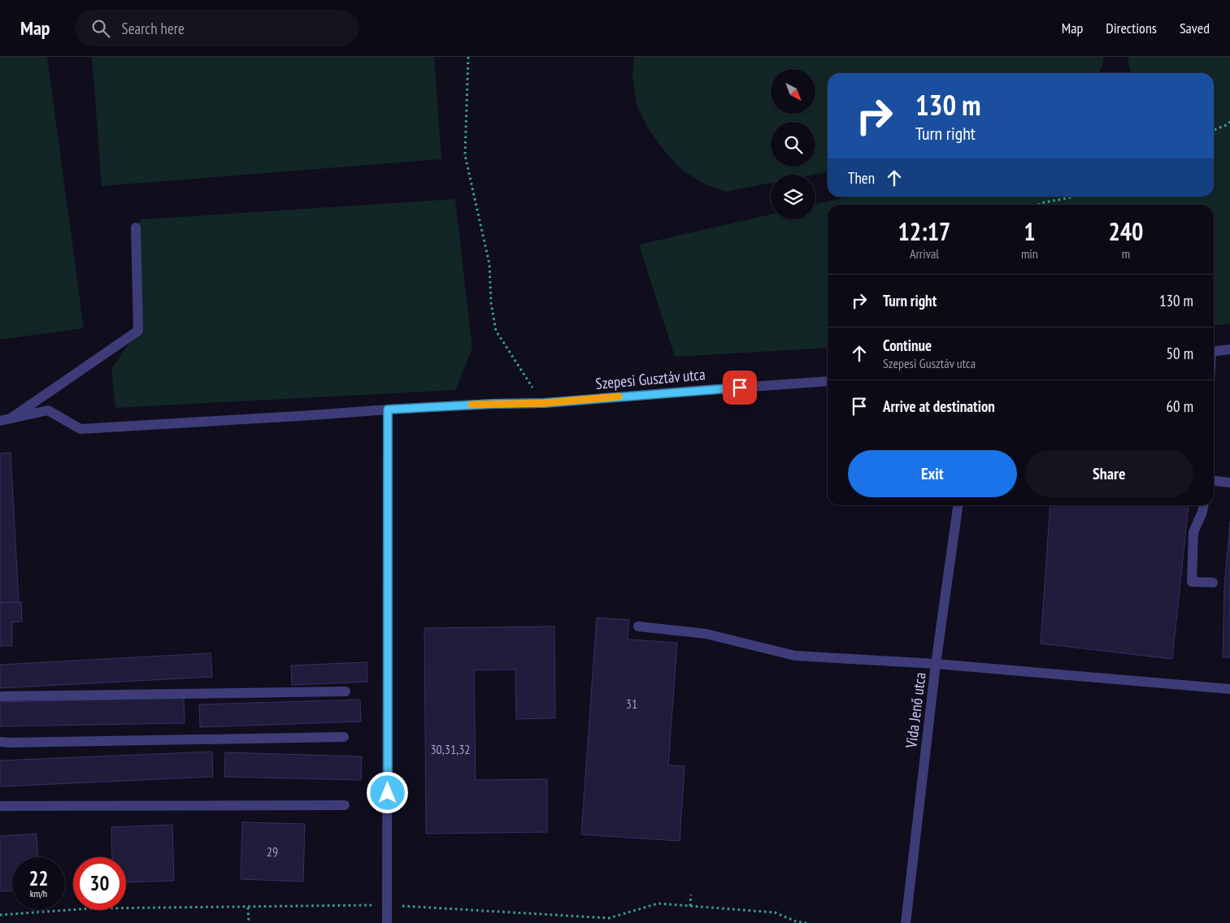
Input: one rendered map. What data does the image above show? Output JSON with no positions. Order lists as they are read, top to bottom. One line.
{"streets":{"street":["Szepesi Gusztáv utca","Vida Jenő utca"]},"house_numbers":["31","30,31,32","29"],"north":"bottom right","page":{"header":"Map","search":"Search here","nav":["Map","Directions","Saved"],"turn":["130 m","Turn right"],"then":"Then","eta":["12:17","Arrival","1","min","240","m"],"list":[{"name":"Turn right","value":"130 m"},{"name":"Continue","note":"Szepesi Gusztáv utca","value":"50 m"},{"name":"Arrive at destination","value":"60 m"}],"buttons":["Exit","Share"],"speed":"22 km/h","limit":"30"}}
